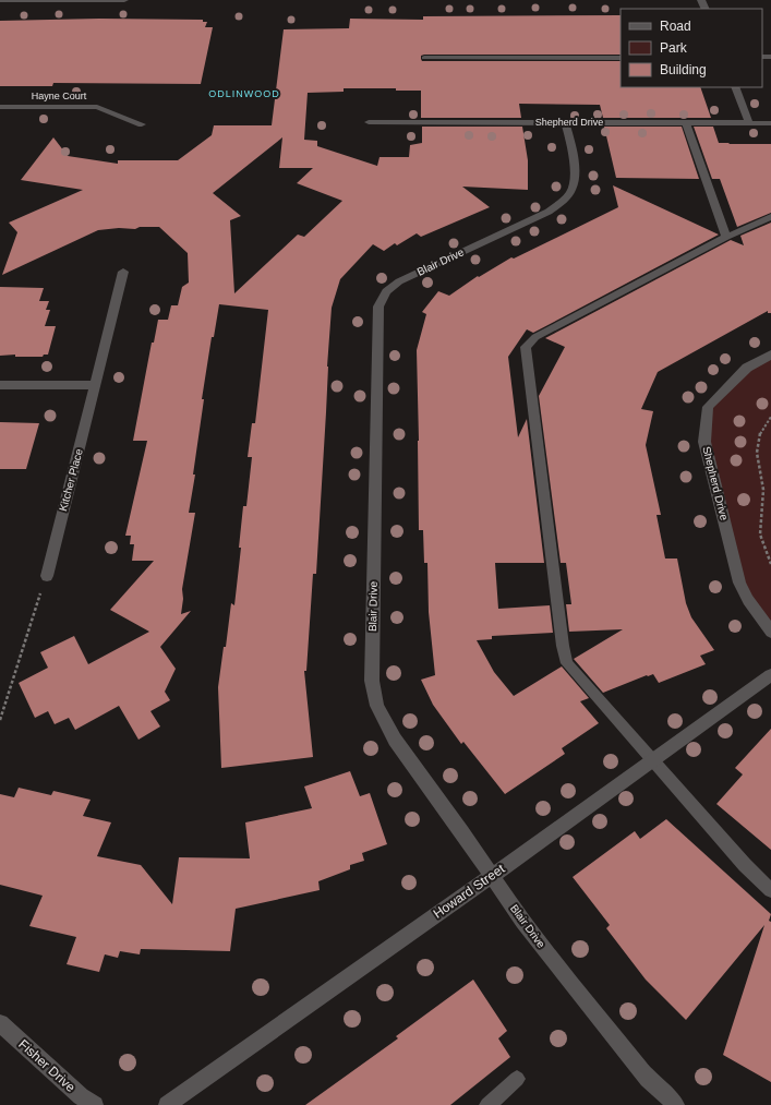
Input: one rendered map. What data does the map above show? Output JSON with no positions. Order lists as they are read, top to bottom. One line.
{"streets":{"street":["Hayne Court","Shepherd Drive","Blair Drive","Kitcher Place","Howard Street","Fisher Drive"]},"crossings":[["Shepherd Drive","Blair Drive"],["Blair Drive","Howard Street"]],"districts":["ODLINWOOD"],"legend":["Road","Park","Building"]}
